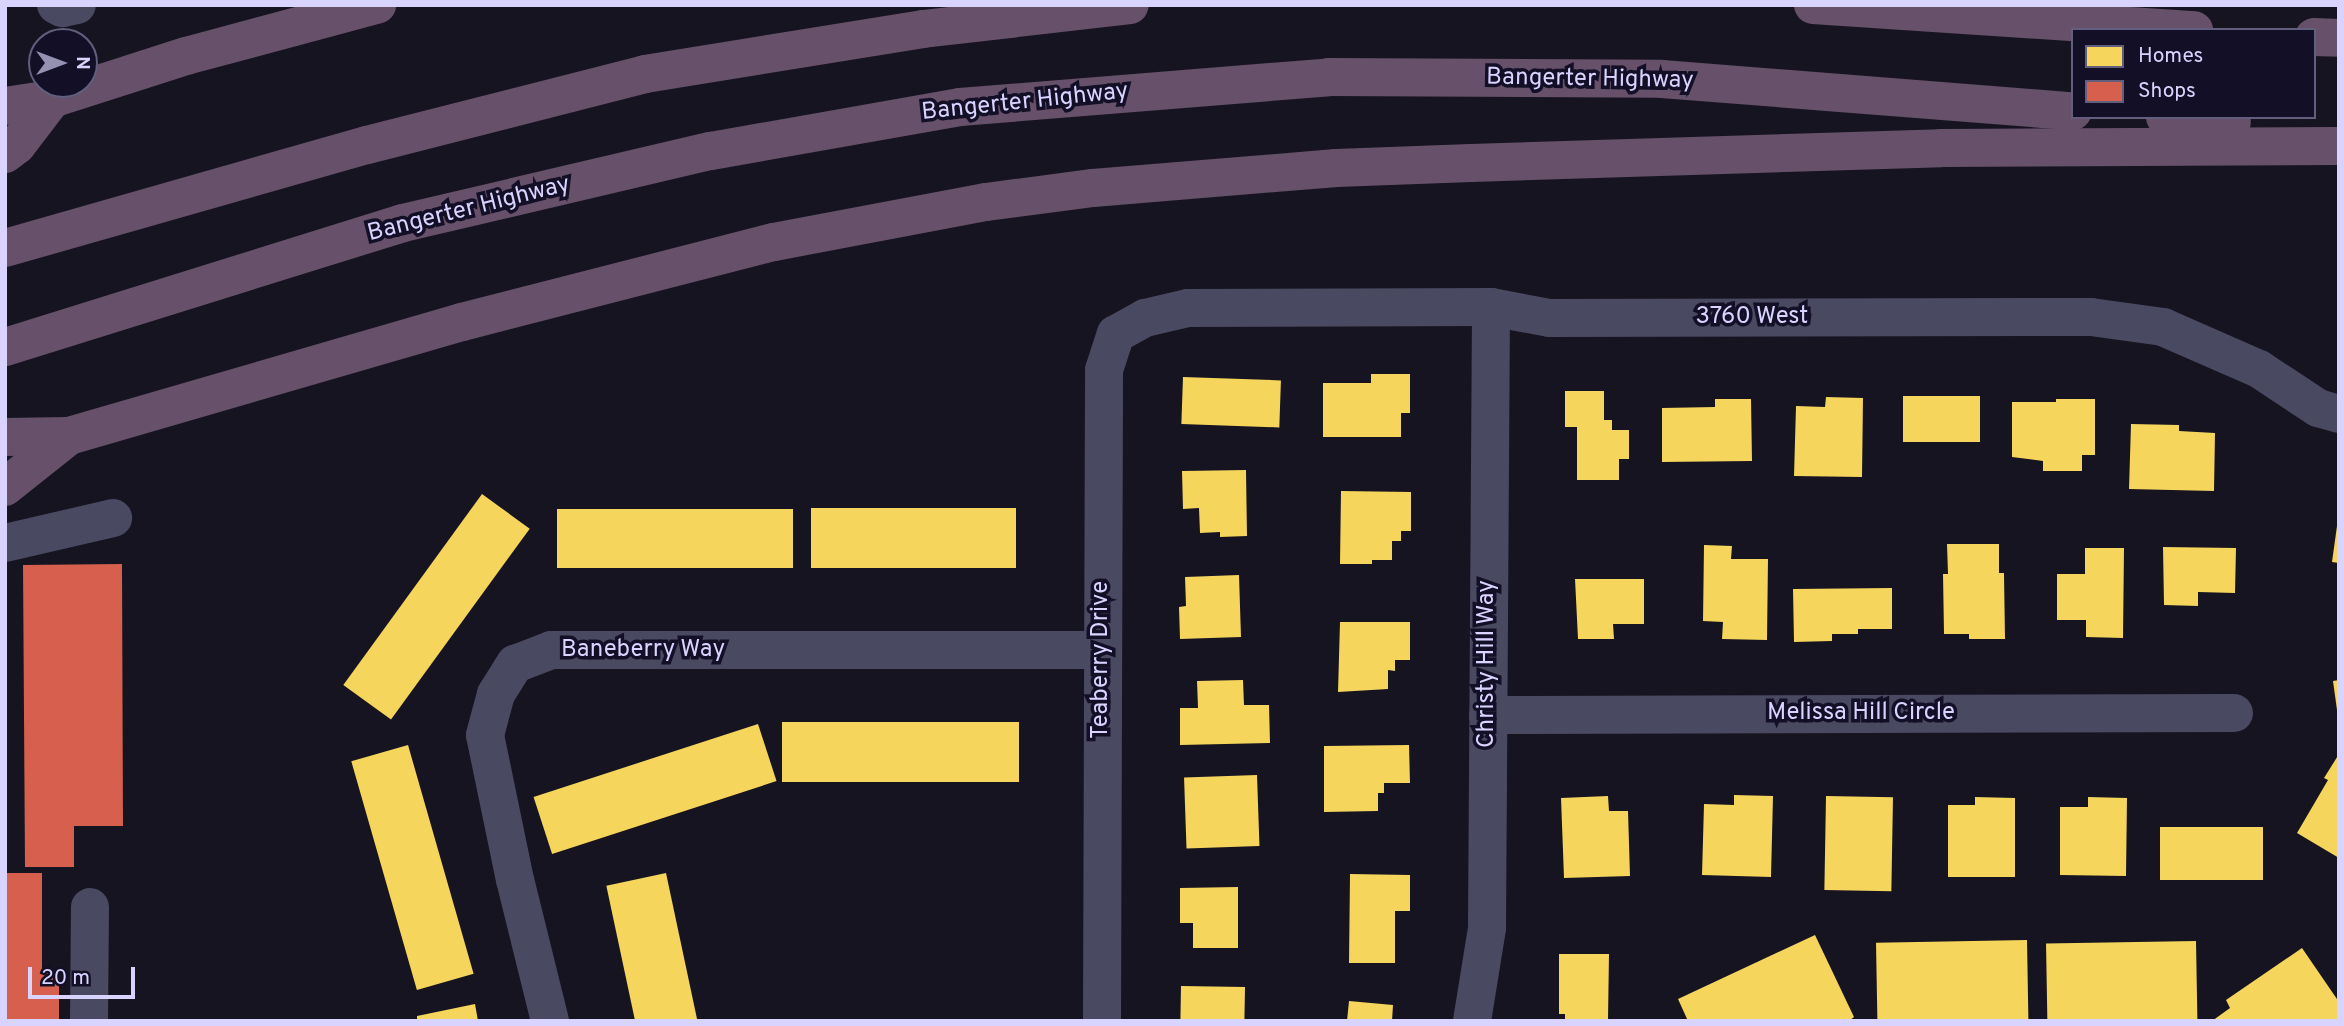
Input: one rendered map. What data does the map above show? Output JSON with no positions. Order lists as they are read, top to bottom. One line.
{"streets":{"highway":["Bangerter Highway"],"street":["3760 West","Baneberry Way","Teaberry Drive","Christy Hill Way","Melissa Hill Circle"]},"crossings":[["3760 West","Teaberry Drive"],["3760 West","Christy Hill Way"],["Baneberry Way","Teaberry Drive"],["Christy Hill Way","Melissa Hill Circle"]],"legend":["Homes","Shops"],"scale_bar":"20 m","north":"right"}
